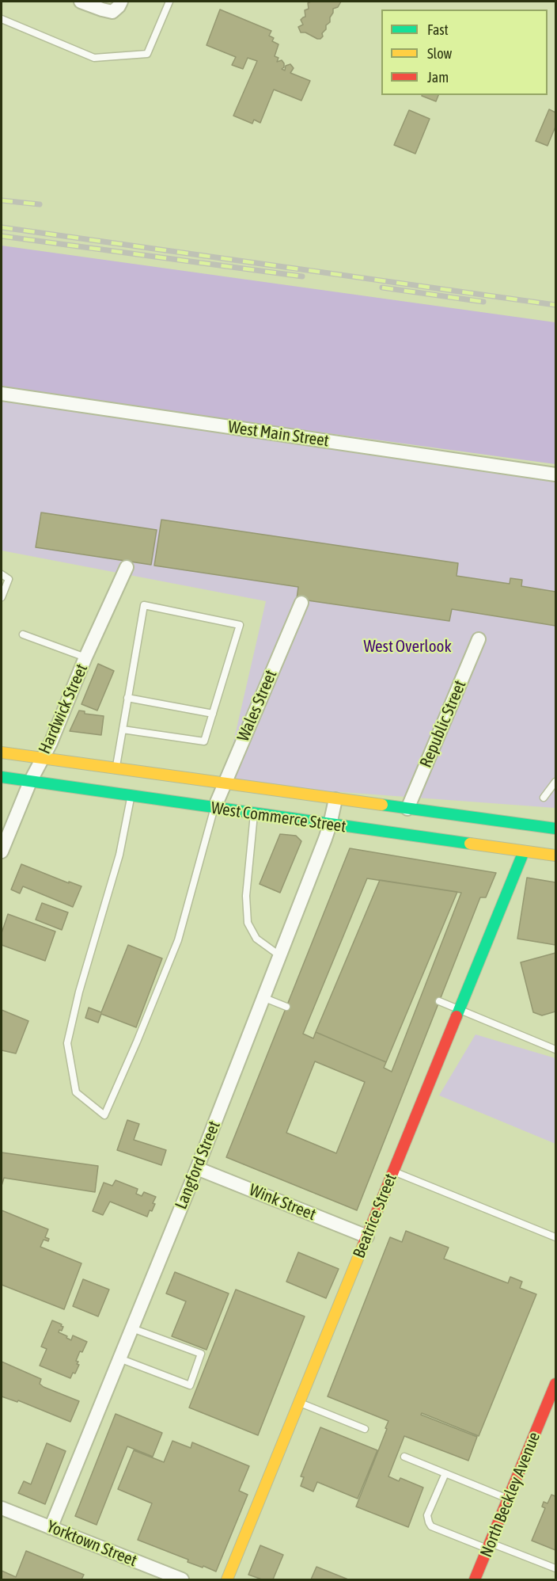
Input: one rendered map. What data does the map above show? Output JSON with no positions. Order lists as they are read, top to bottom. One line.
{"streets":{"main road":["West Commerce Street","Beatrice Street","North Beckley Avenue"],"street":["West Main Street","Wales Street","Hardwick Street","Republic Street","Langford Street","Wink Street","Yorktown Street"]},"crossings":[["Wales Street","West Commerce Street"],["Hardwick Street","West Commerce Street"],["Republic Street","West Commerce Street"],["West Commerce Street","Langford Street"],["West Commerce Street","Beatrice Street"],["Langford Street","Wink Street"],["Langford Street","Yorktown Street"],["Wink Street","Beatrice Street"]],"parks":["West Overlook"],"legend":["Fast","Slow","Jam"]}
